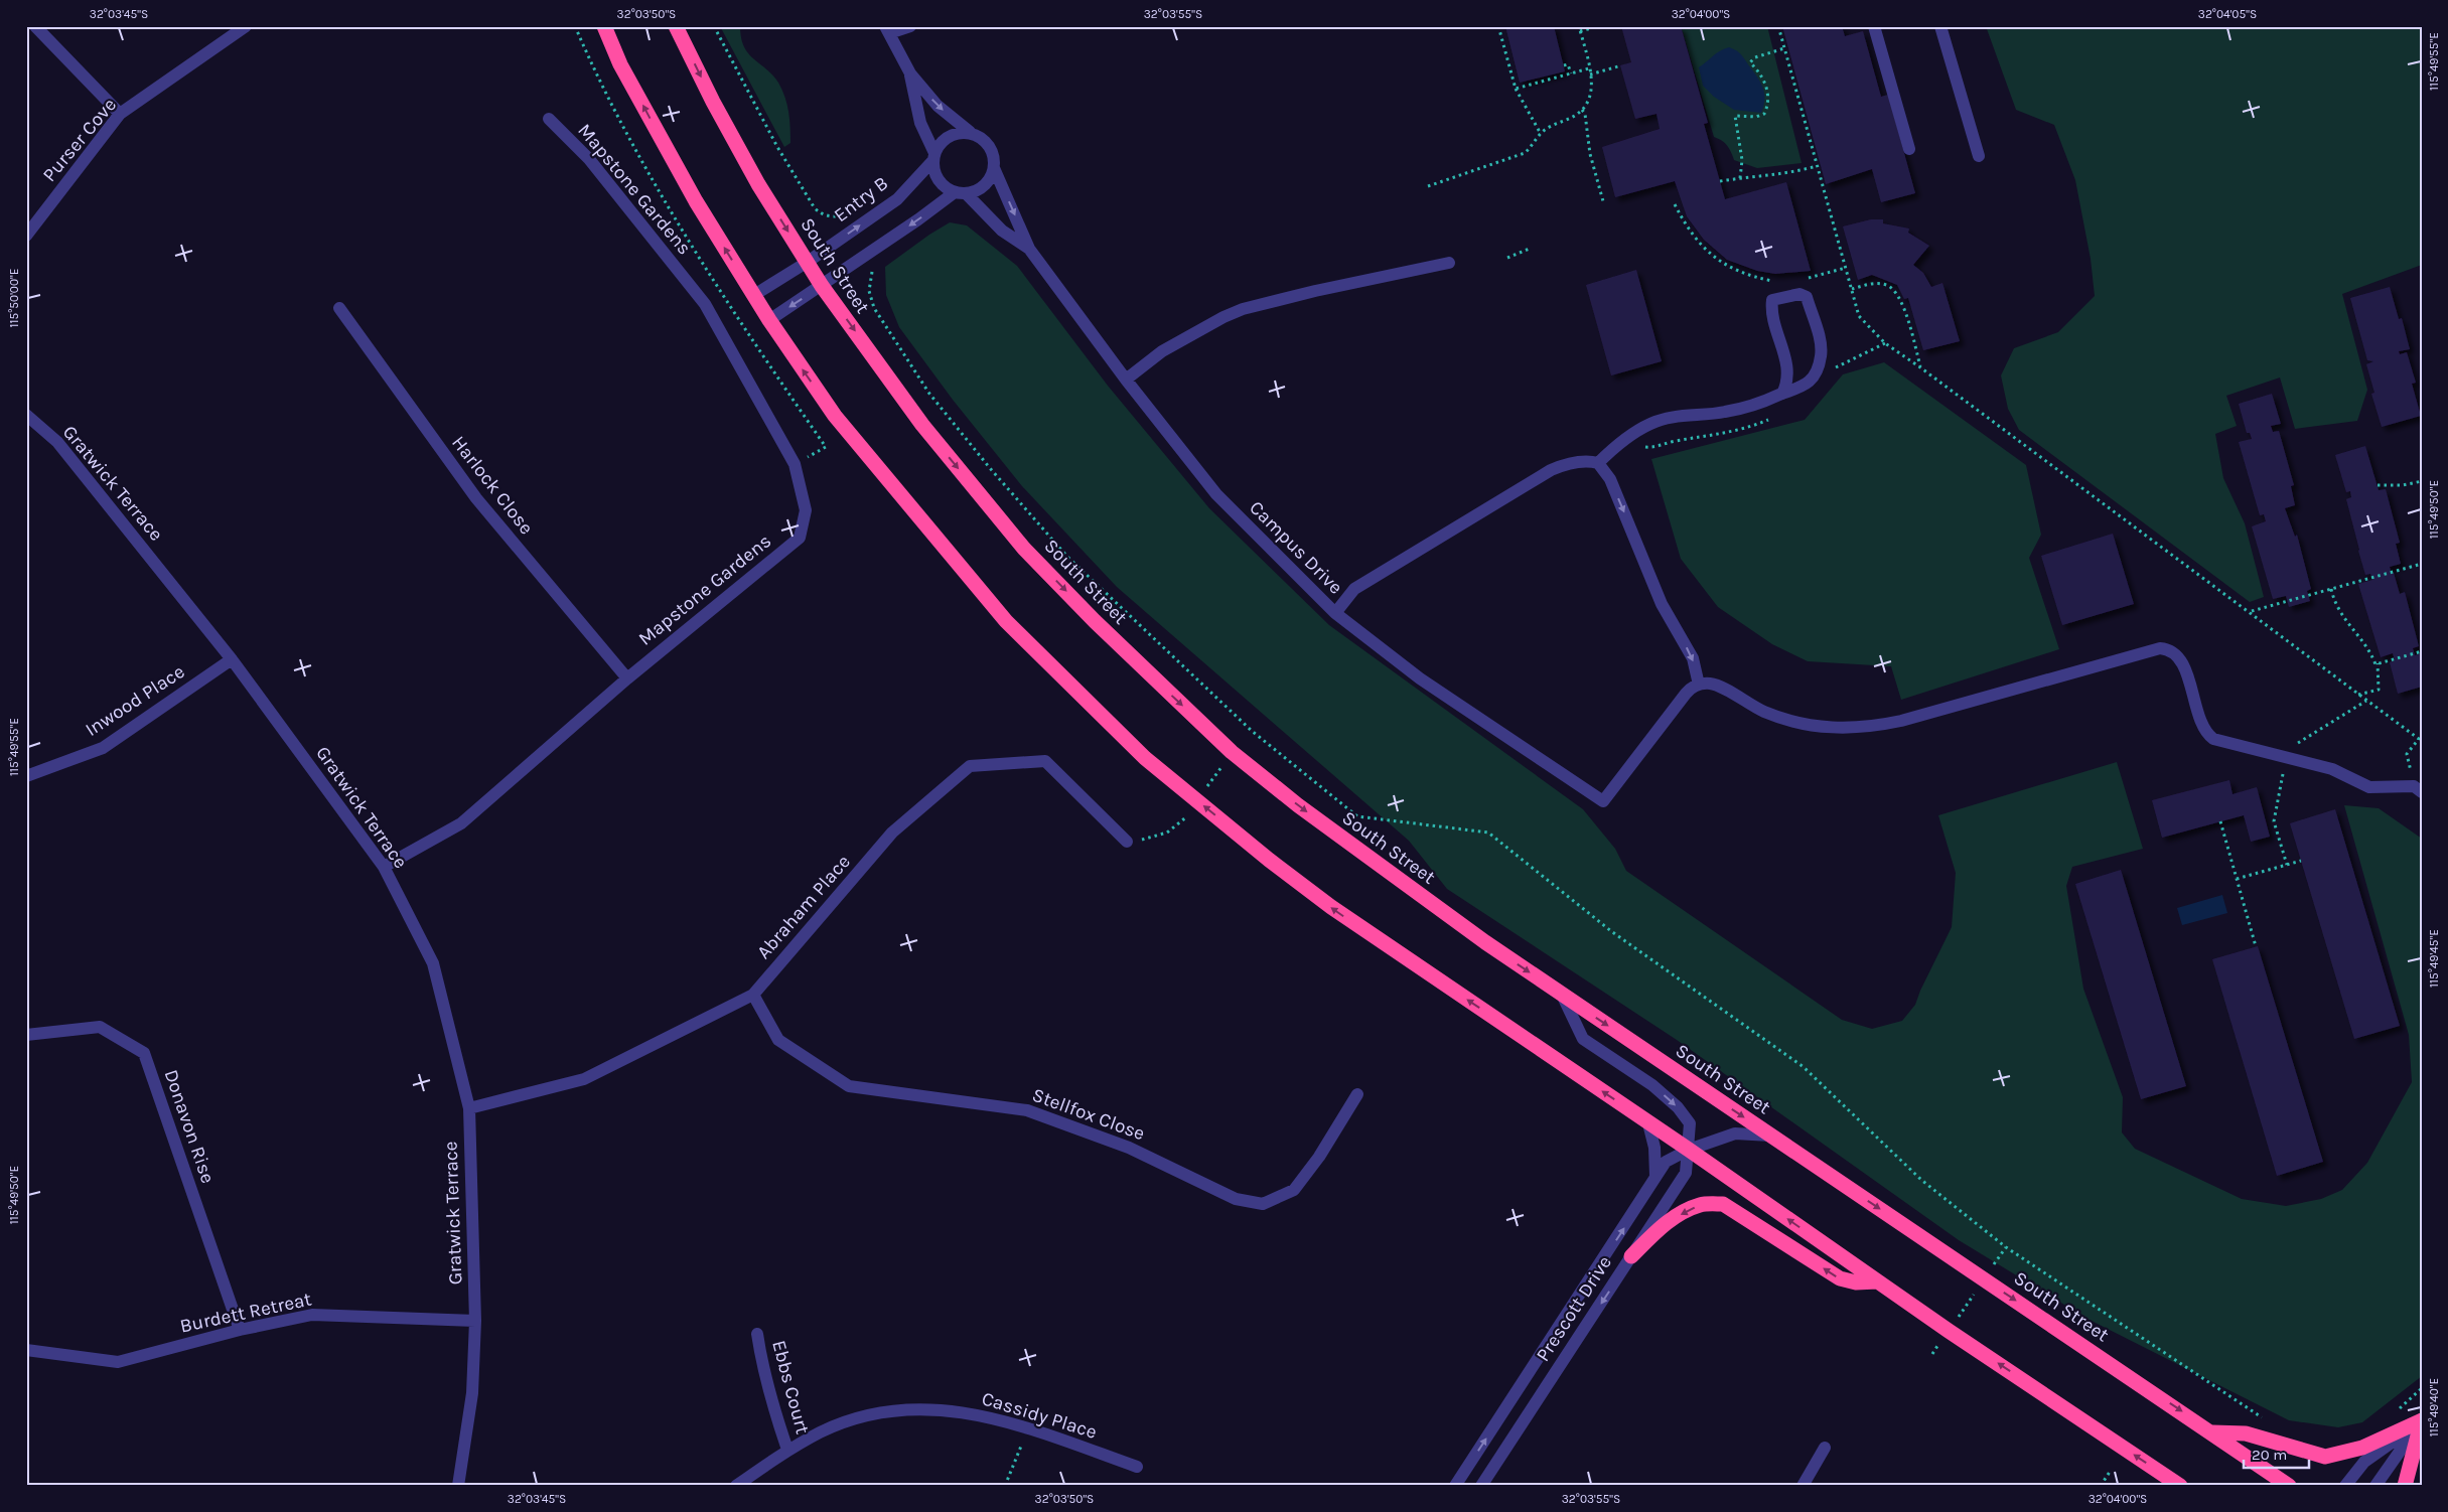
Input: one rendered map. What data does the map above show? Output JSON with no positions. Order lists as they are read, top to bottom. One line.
{"streets":{"highway":["South Street"],"street":["Purser Cove","Mapstone Gardens","Entry B","Gratwick Terrace","Harlock Close","Campus Drive","Inwood Place","Abraham Place","Stellfox Close","Donavon Rise","Prescott Drive","Burdett Retreat","Ebbs Court","Cassidy Place"]},"crossings":[["Mapstone Gardens","Gratwick Terrace"],["Mapstone Gardens","Harlock Close"],["Entry B","South Street"],["Entry B","Campus Drive"],["South Street","Prescott Drive"],["Gratwick Terrace","Inwood Place"],["Gratwick Terrace","Abraham Place"],["Gratwick Terrace","Burdett Retreat"],["Abraham Place","Stellfox Close"],["Donavon Rise","Burdett Retreat"],["Ebbs Court","Cassidy Place"]],"scale_bar":"20 m","coordinates":["32°03'45\"S","32°03'50\"S","32°03'55\"S","32°04'00\"S","32°04'05\"S","115°49'55\"E","115°50'00\"E","115°49'50\"E","115°49'45\"E","115°49'40\"E"]}
